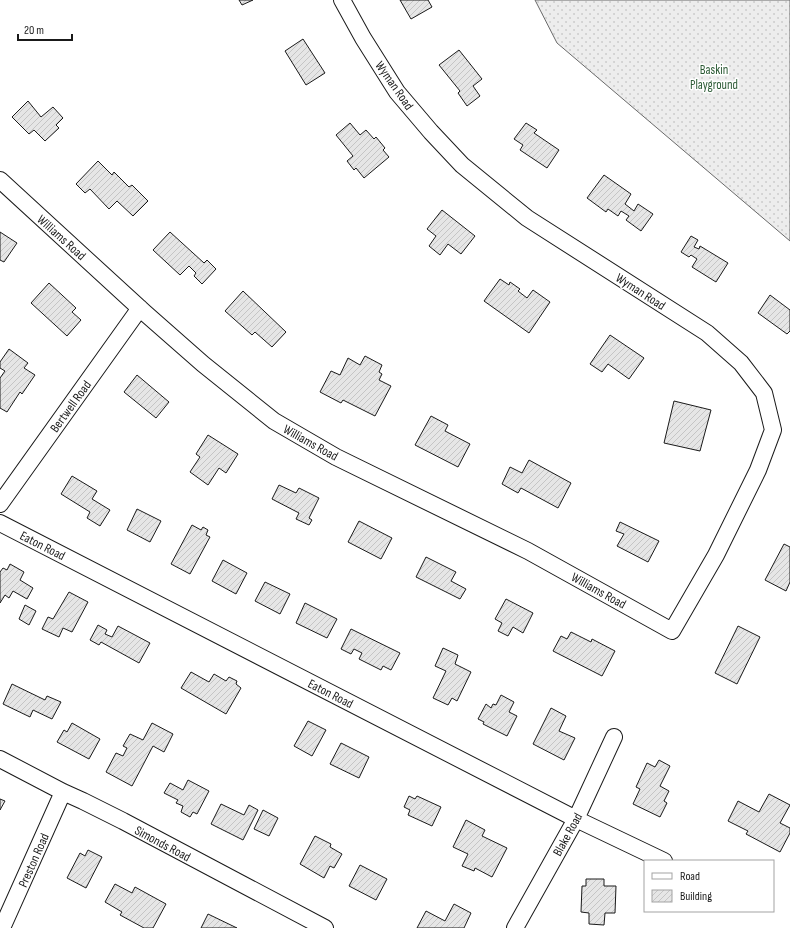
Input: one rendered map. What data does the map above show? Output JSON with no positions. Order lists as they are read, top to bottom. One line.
{"streets":{"street":["Wyman Road","Williams Road","Bertwell Road","Eaton Road","Blake Road","Simonds Road","Preston Road"]},"crossings":[["Wyman Road","Williams Road"],["Williams Road","Bertwell Road"],["Eaton Road","Blake Road"],["Simonds Road","Preston Road"]],"parks":["Baskin Playground"],"legend":["Road","Building"],"scale_bar":"20 m"}
